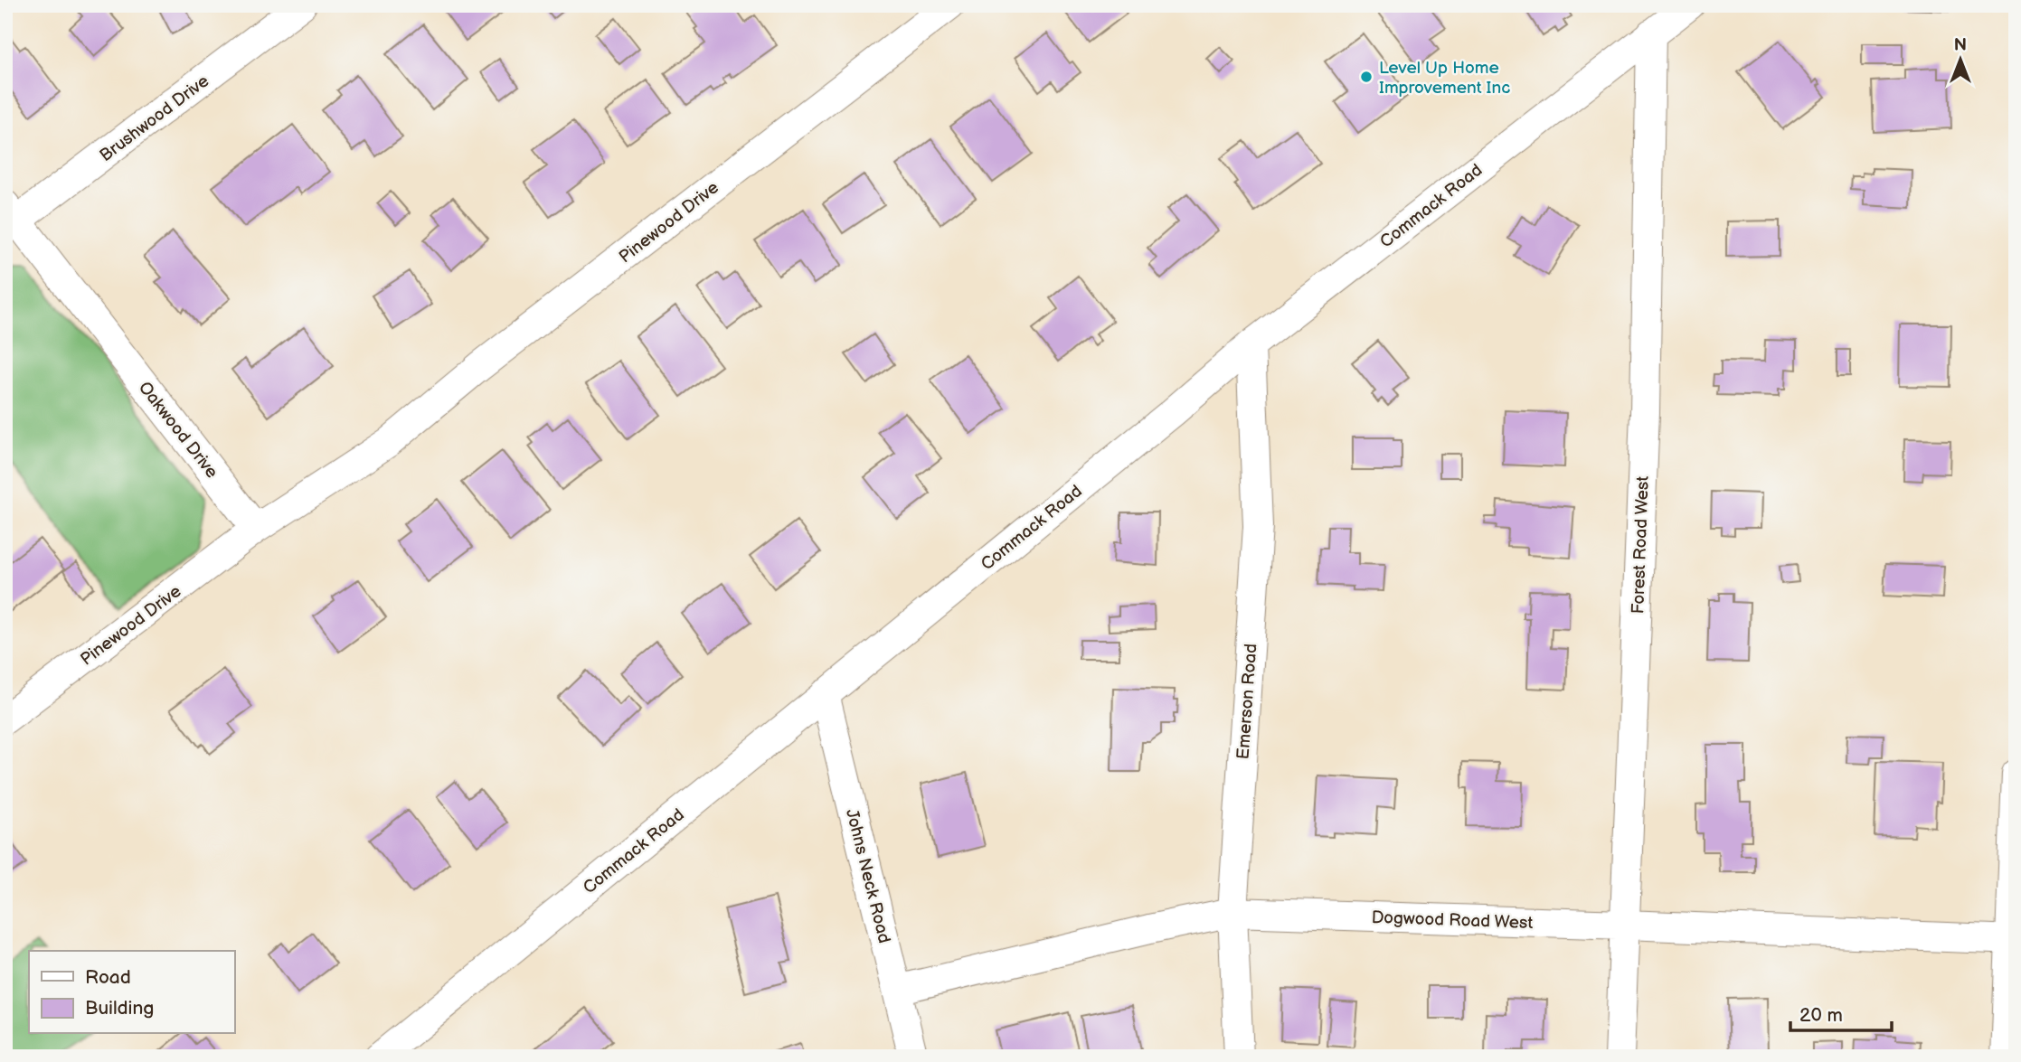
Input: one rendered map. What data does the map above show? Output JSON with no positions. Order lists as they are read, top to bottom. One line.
{"streets":{"street":["Brushwood Drive","Commack Road","Pinewood Drive","Oakwood Drive","Forest Road West","Emerson Road","Johns Neck Road","Dogwood Road West"]},"crossings":[["Brushwood Drive","Oakwood Drive"],["Commack Road","Forest Road West"],["Commack Road","Emerson Road"],["Commack Road","Johns Neck Road"],["Pinewood Drive","Oakwood Drive"],["Forest Road West","Dogwood Road West"],["Emerson Road","Dogwood Road West"],["Johns Neck Road","Dogwood Road West"]],"places":["Level Up Home Improvement Inc"],"legend":["Road","Building"],"scale_bar":"20 m","north":"top"}
